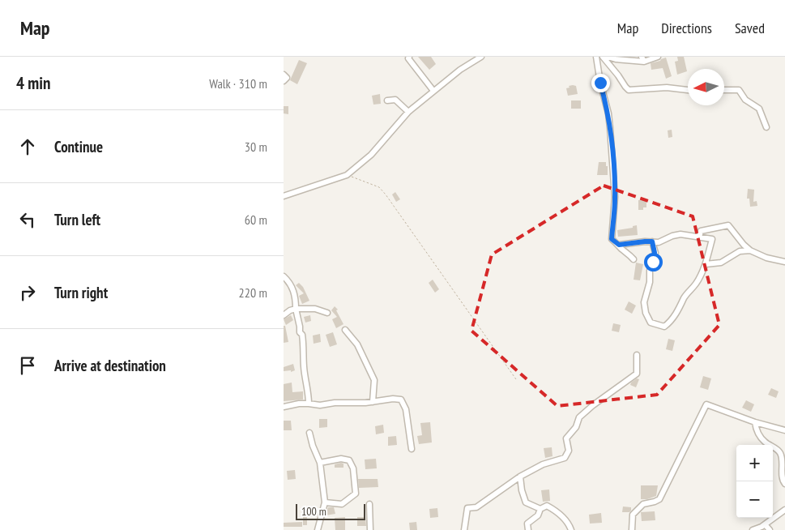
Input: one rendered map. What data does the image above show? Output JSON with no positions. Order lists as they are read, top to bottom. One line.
{"scale_bar":"100 m","north":"left","page":{"header":"Map","nav":["Map","Directions","Saved"],"heading":["4 min","Walk · 310 m"],"list":[["Continue","30 m"],["Turn left","60 m"],["Turn right","220 m"],"Arrive at destination"],"map_buttons":["+","−"],"scale":"100 m"}}
